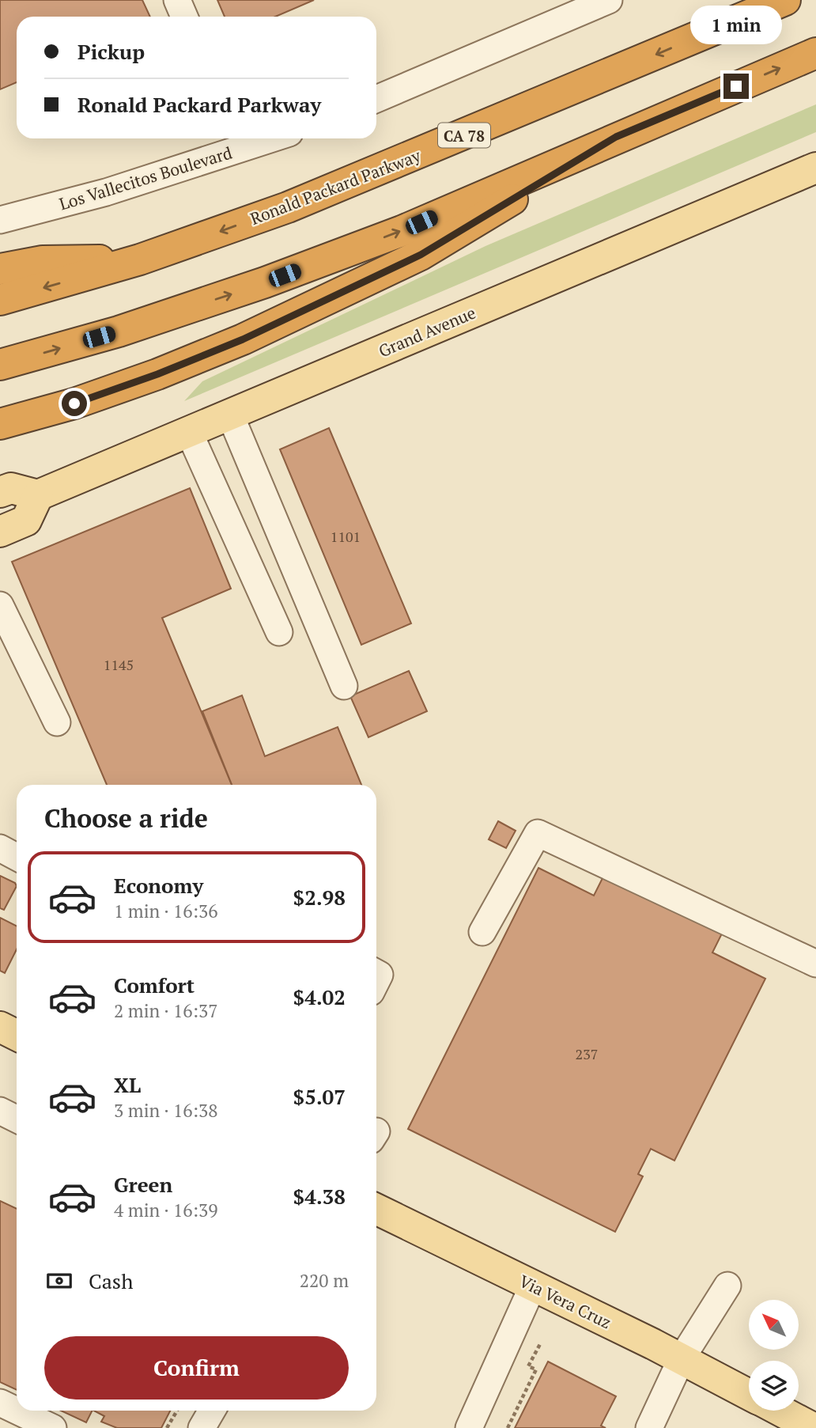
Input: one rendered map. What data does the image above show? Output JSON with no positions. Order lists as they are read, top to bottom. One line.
{"streets":{"highway":["CA 78","Ronald Packard Parkway"],"main road":["Grand Avenue","Via Vera Cruz"],"street":["Los Vallecitos Boulevard"]},"house_numbers":["1101","1145","237"],"north":"top left","page":{"bubble":"1 min","banner":["Pickup","Ronald Packard Parkway"],"heading":"Choose a ride","list":[{"name":"Economy","note":"1 min · 16:36","value":"$2.98"},{"name":"Comfort","note":"2 min · 16:37","value":"$4.02"},{"name":"XL","note":"3 min · 16:38","value":"$5.07"},{"name":"Green","note":"4 min · 16:39","value":"$4.38"}],"pay":["Cash","220 m"],"buttons":"Confirm"}}
